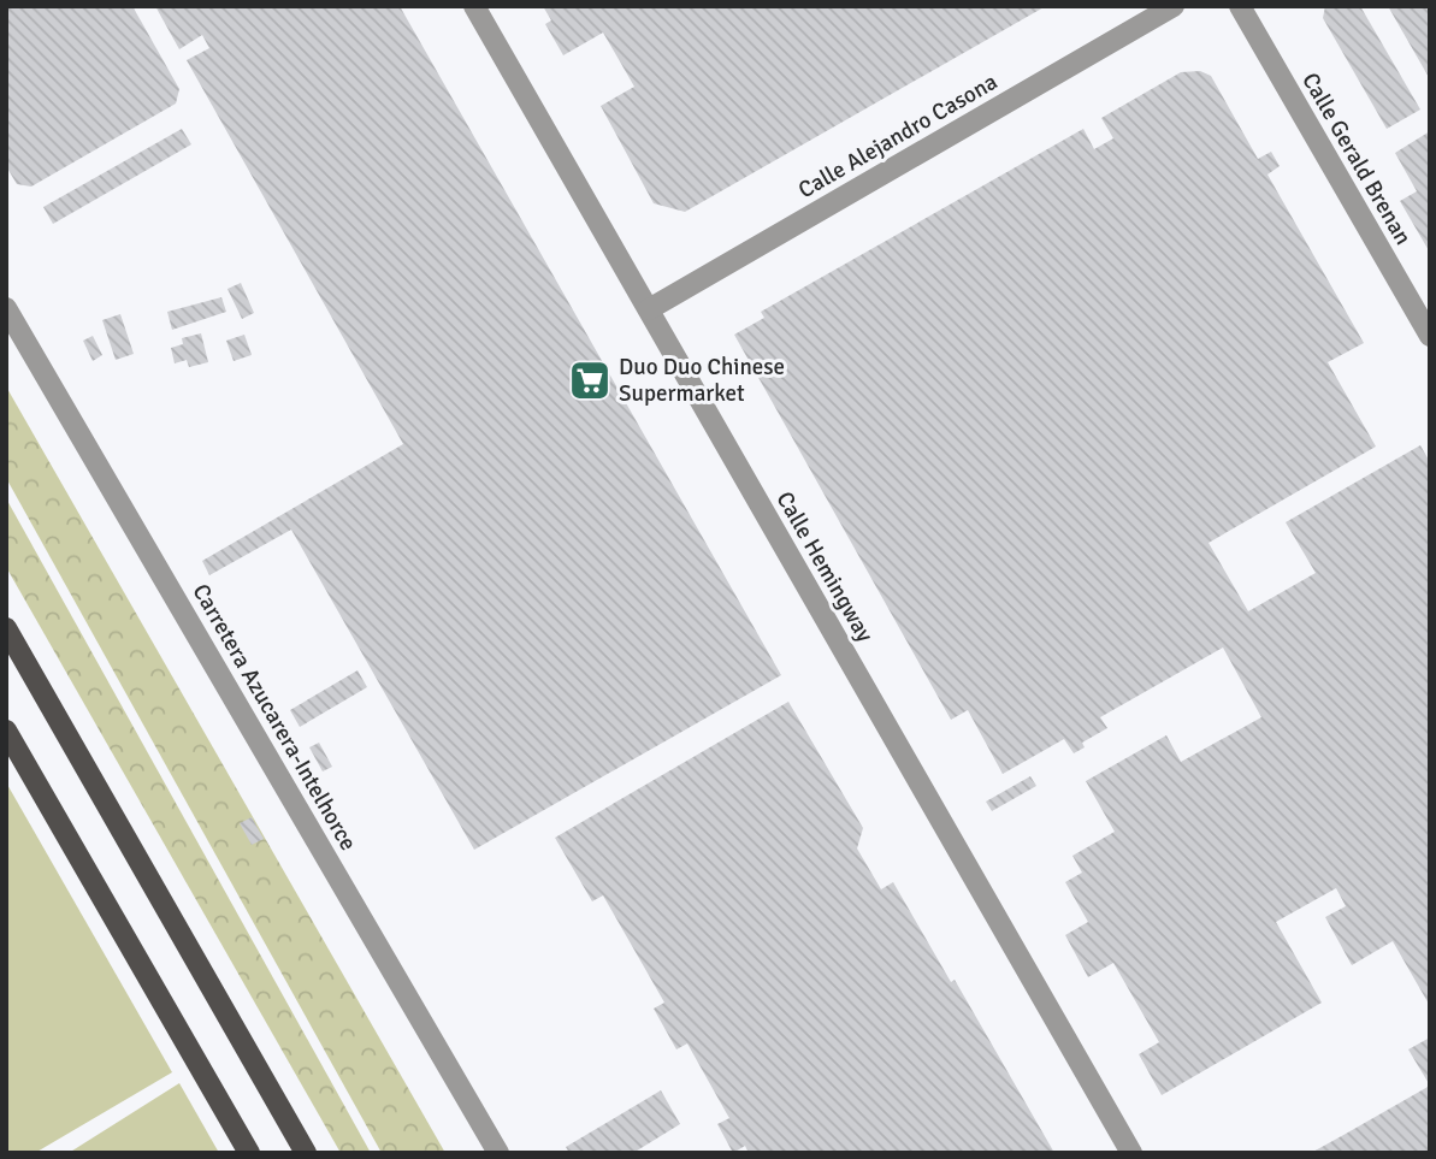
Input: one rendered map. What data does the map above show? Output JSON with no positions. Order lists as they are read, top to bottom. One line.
{"streets":{"street":["Calle Alejandro Casona","Calle Gerald Brenan","Calle Hemingway","Carretera Azucarera-Intelhorce"]},"crossings":[["Calle Alejandro Casona","Calle Hemingway"]],"places":{"supermarket":["Duo Duo Chinese Supermarket"]}}
